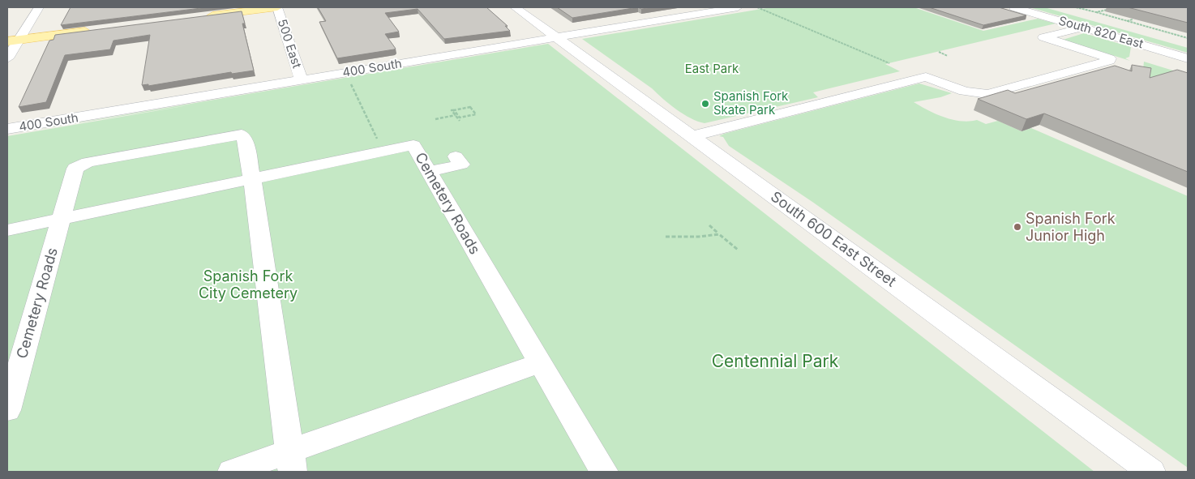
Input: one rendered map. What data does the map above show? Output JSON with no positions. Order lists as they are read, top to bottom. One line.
{"streets":{"street":["South 820 East","500 East","400 South","Cemetery Roads","South 600 East Street"]},"crossings":[["500 East","400 South"],["400 South","South 600 East Street"]],"parks":["East Park","Spanish Fork City Cemetery","Centennial Park"],"places":["Spanish Fork Skate Park","Spanish Fork Junior High"]}
